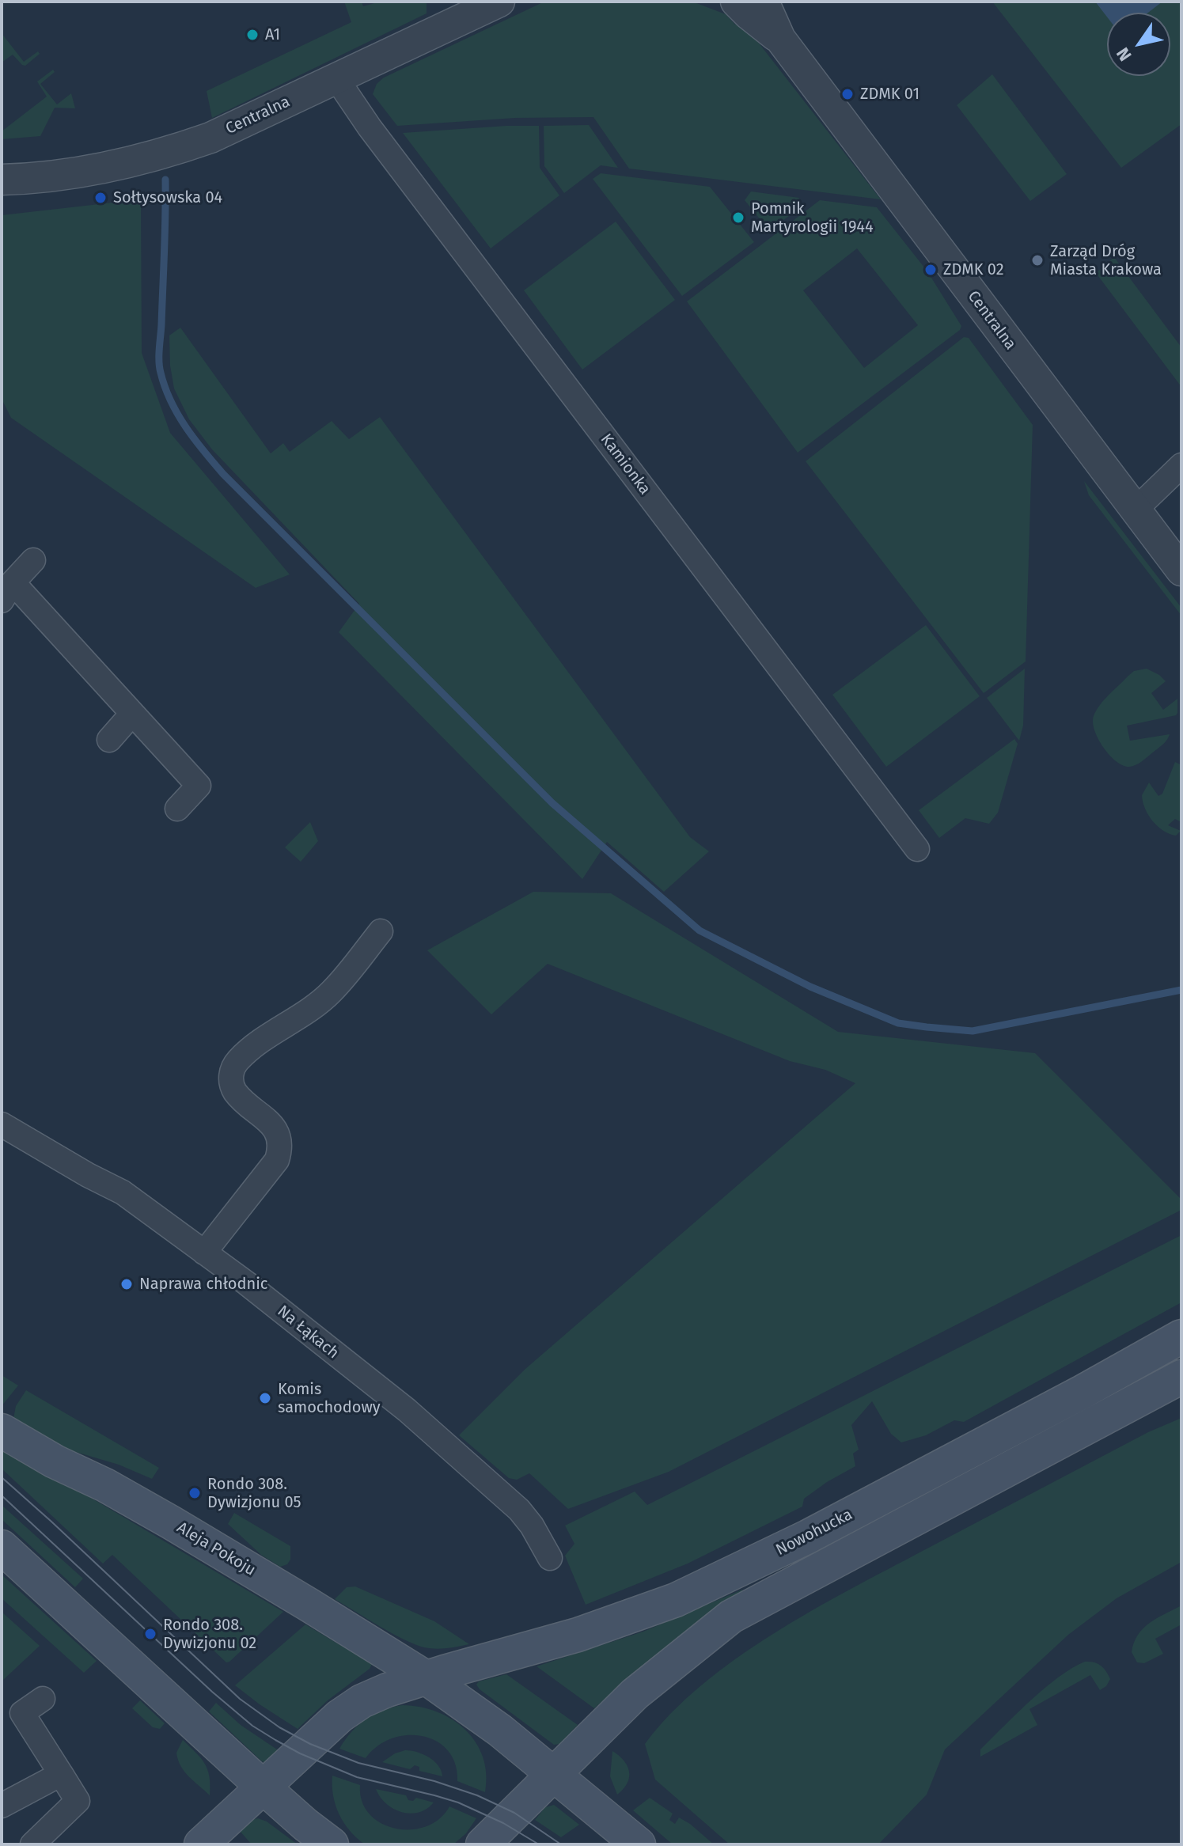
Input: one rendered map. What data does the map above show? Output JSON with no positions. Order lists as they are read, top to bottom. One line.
{"streets":{"main road":["Nowohucka","Aleja Pokoju"],"street":["Centralna","Kamionka","Na Łąkach"]},"crossings":[["Centralna","Kamionka"],["Nowohucka","Aleja Pokoju"]],"places":["A1","ZDMK 01","Sołtysowska 04","Pomnik Martyrologii 1944","Zarząd Dróg Miasta Krakowa","ZDMK 02","Naprawa chłodnic","Komis samochodowy","Rondo 308. Dywizjonu 05","Rondo 308. Dywizjonu 02"],"north":"bottom left"}
